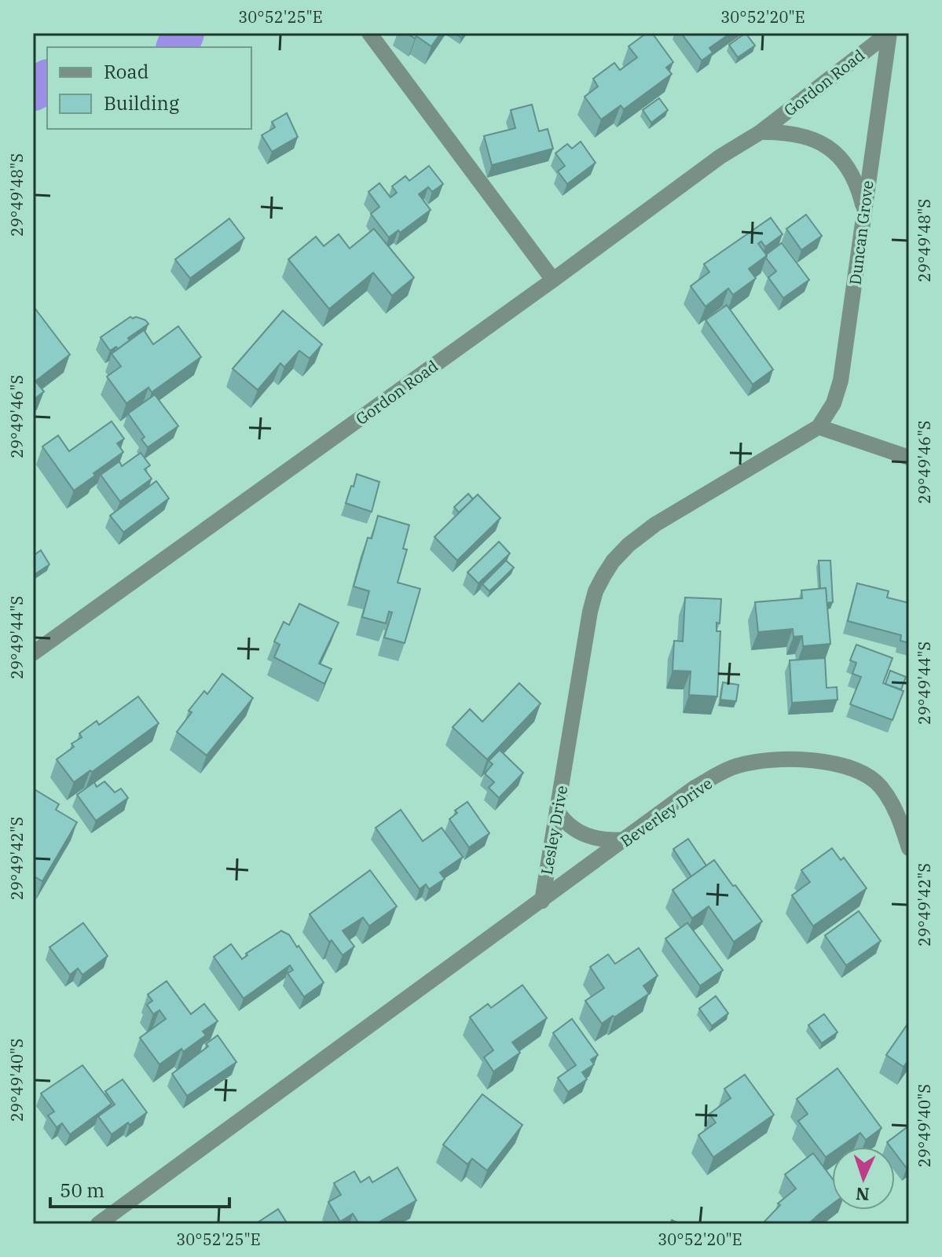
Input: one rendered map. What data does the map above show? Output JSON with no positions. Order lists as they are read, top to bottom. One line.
{"streets":{"street":["Gordon Road","Duncan Grove","Beverley Drive","Lesley Drive"]},"crossings":[["Gordon Road","Duncan Grove"],["Duncan Grove","Lesley Drive"],["Beverley Drive","Lesley Drive"]],"legend":["Road","Building"],"scale_bar":"50 m","north":"bottom","coordinates":["30°52'25\"E","30°52'20\"E","29°49'48\"S","29°49'46\"S","29°49'44\"S","29°49'42\"S","29°49'40\"S"]}
